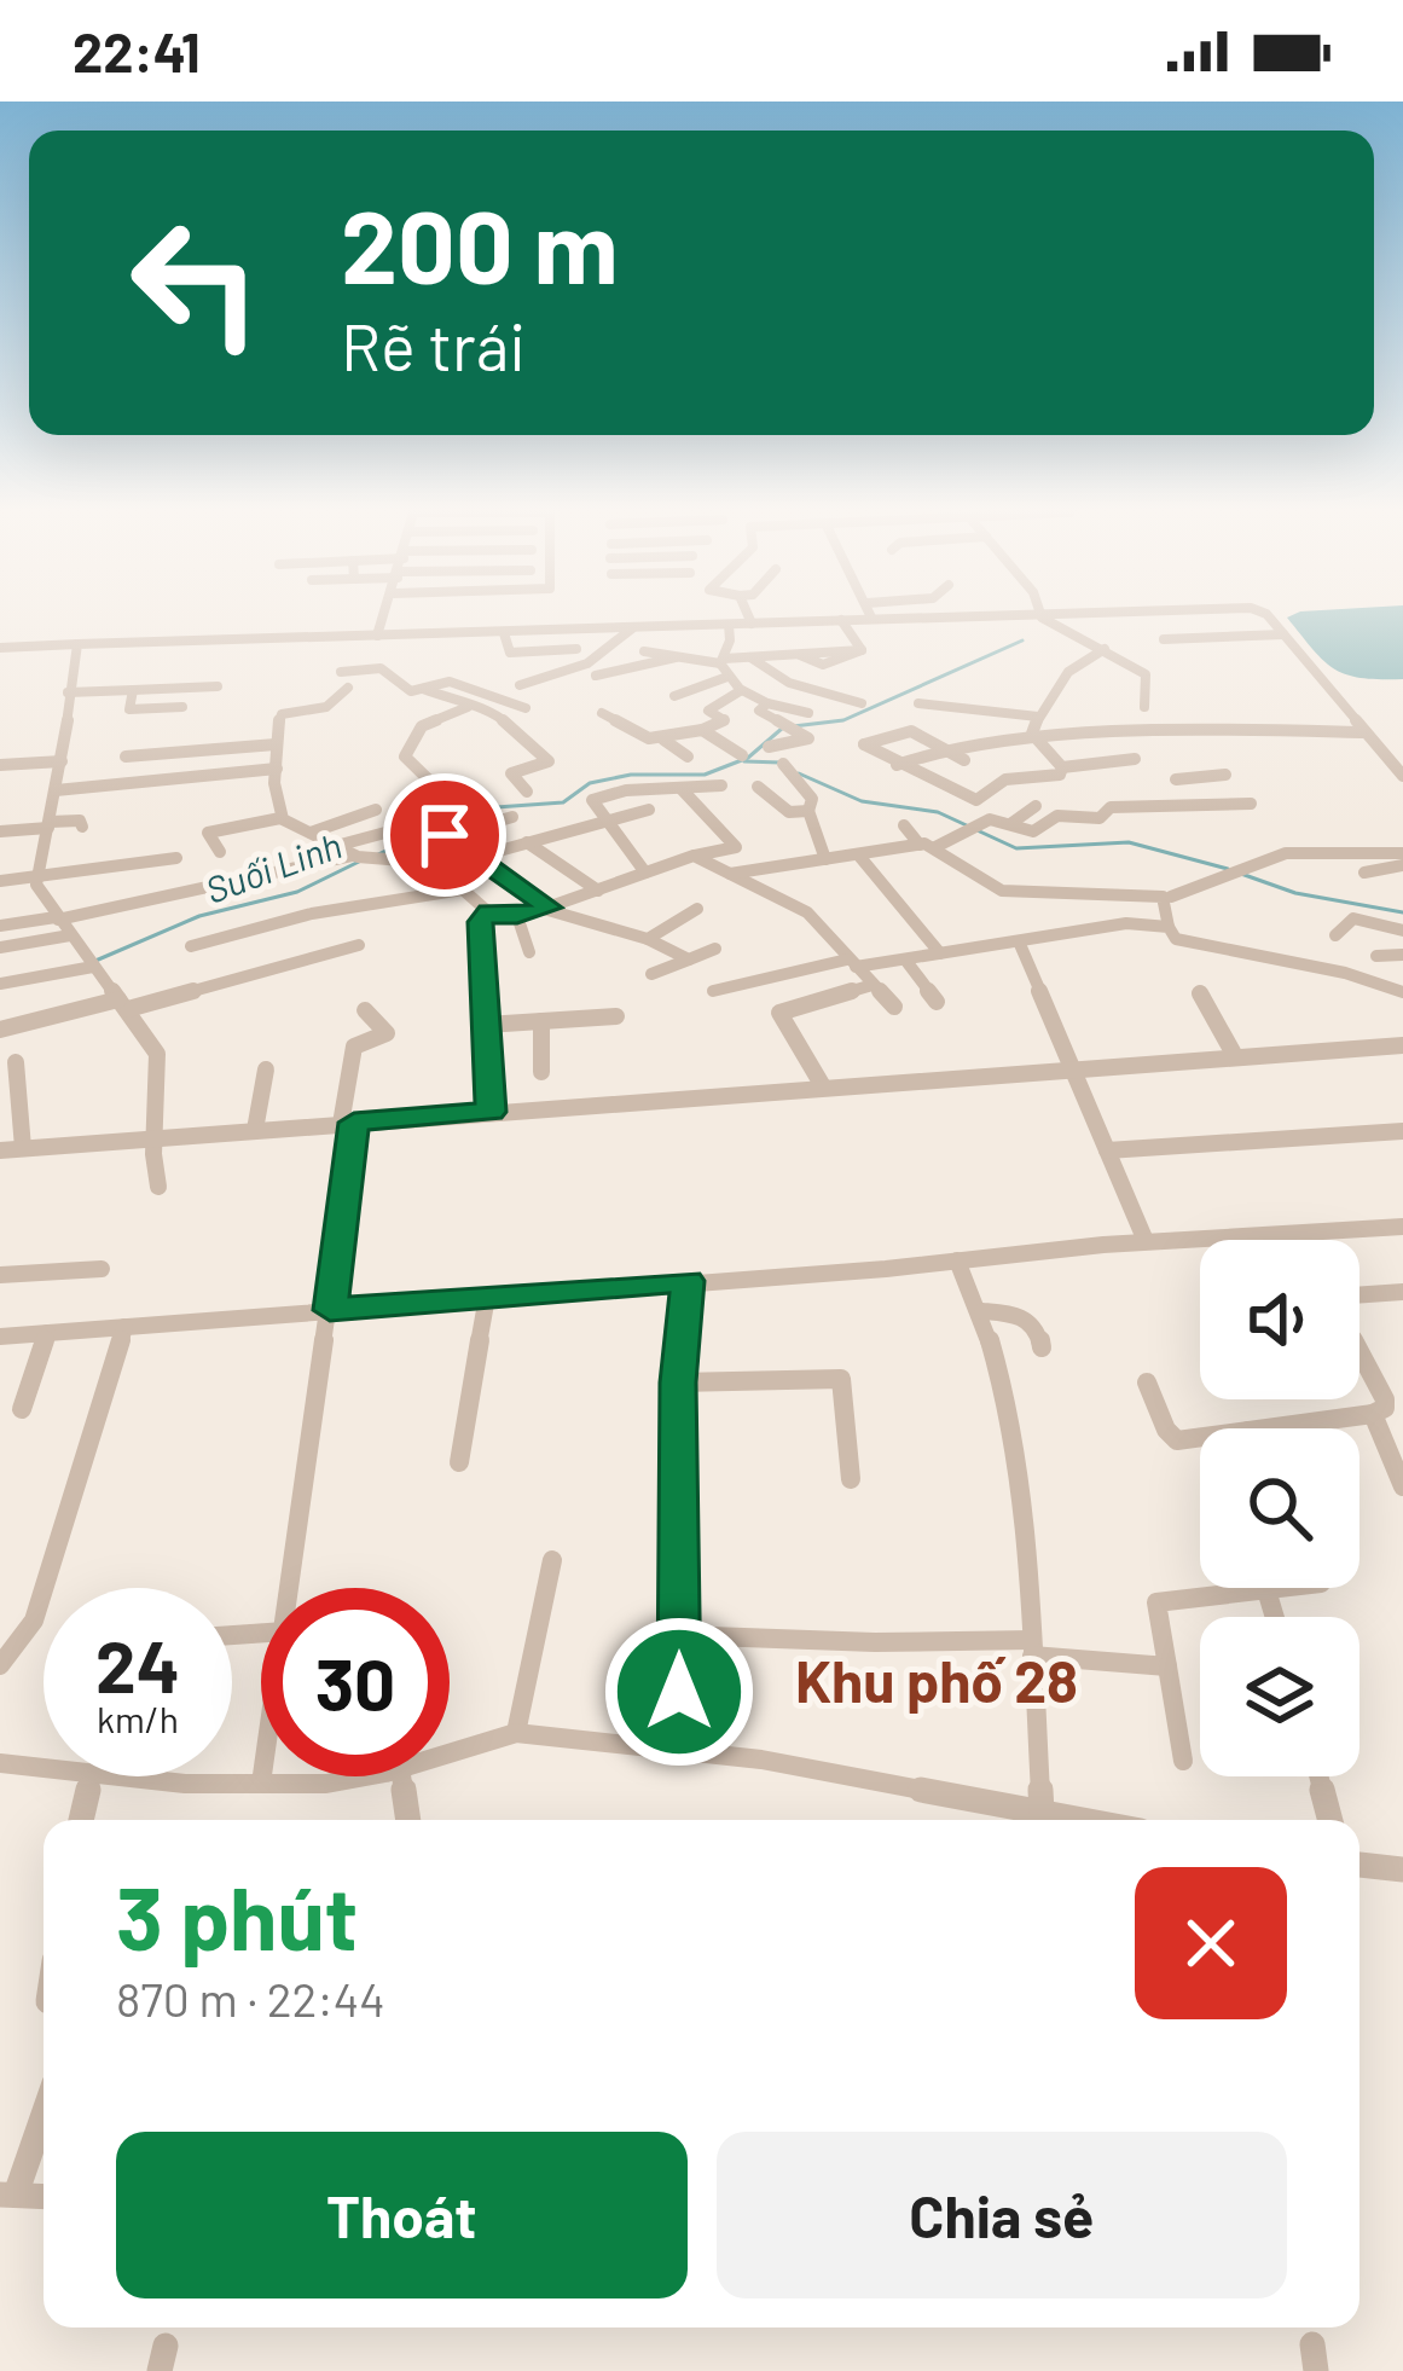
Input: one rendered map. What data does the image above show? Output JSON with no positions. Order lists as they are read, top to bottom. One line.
{"districts":["Khu phố 28"],"water":["Suối Linh"],"page":{"status":"22:41","turn":["200 m","Rẽ trái"],"speed":"24 km/h","limit":"30","heading":["3 phút","870 m · 22:44"],"buttons":["Thoát","Chia sẻ"]}}
